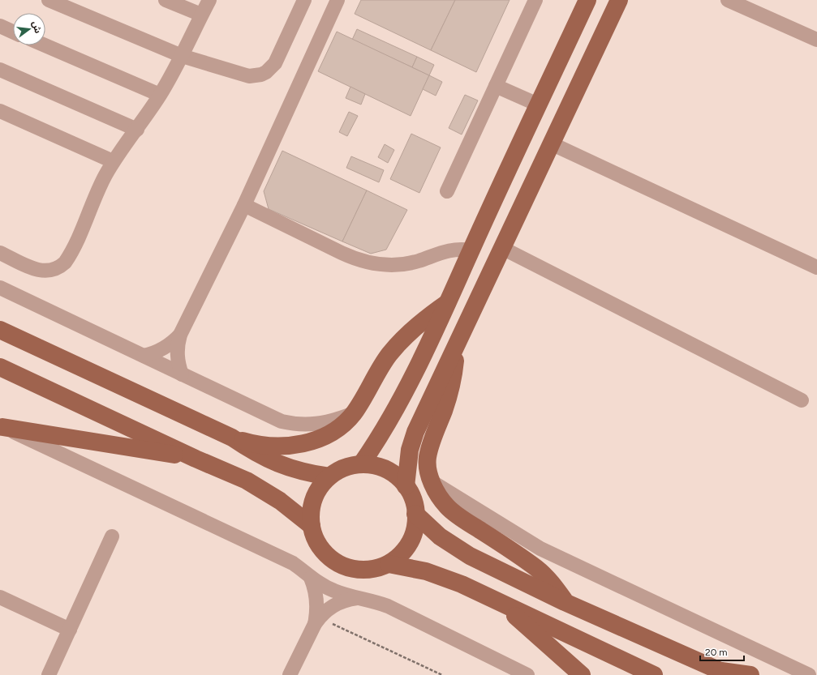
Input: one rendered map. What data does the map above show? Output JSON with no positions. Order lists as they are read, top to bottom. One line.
{"scale_bar":"20 m","north":"right"}
